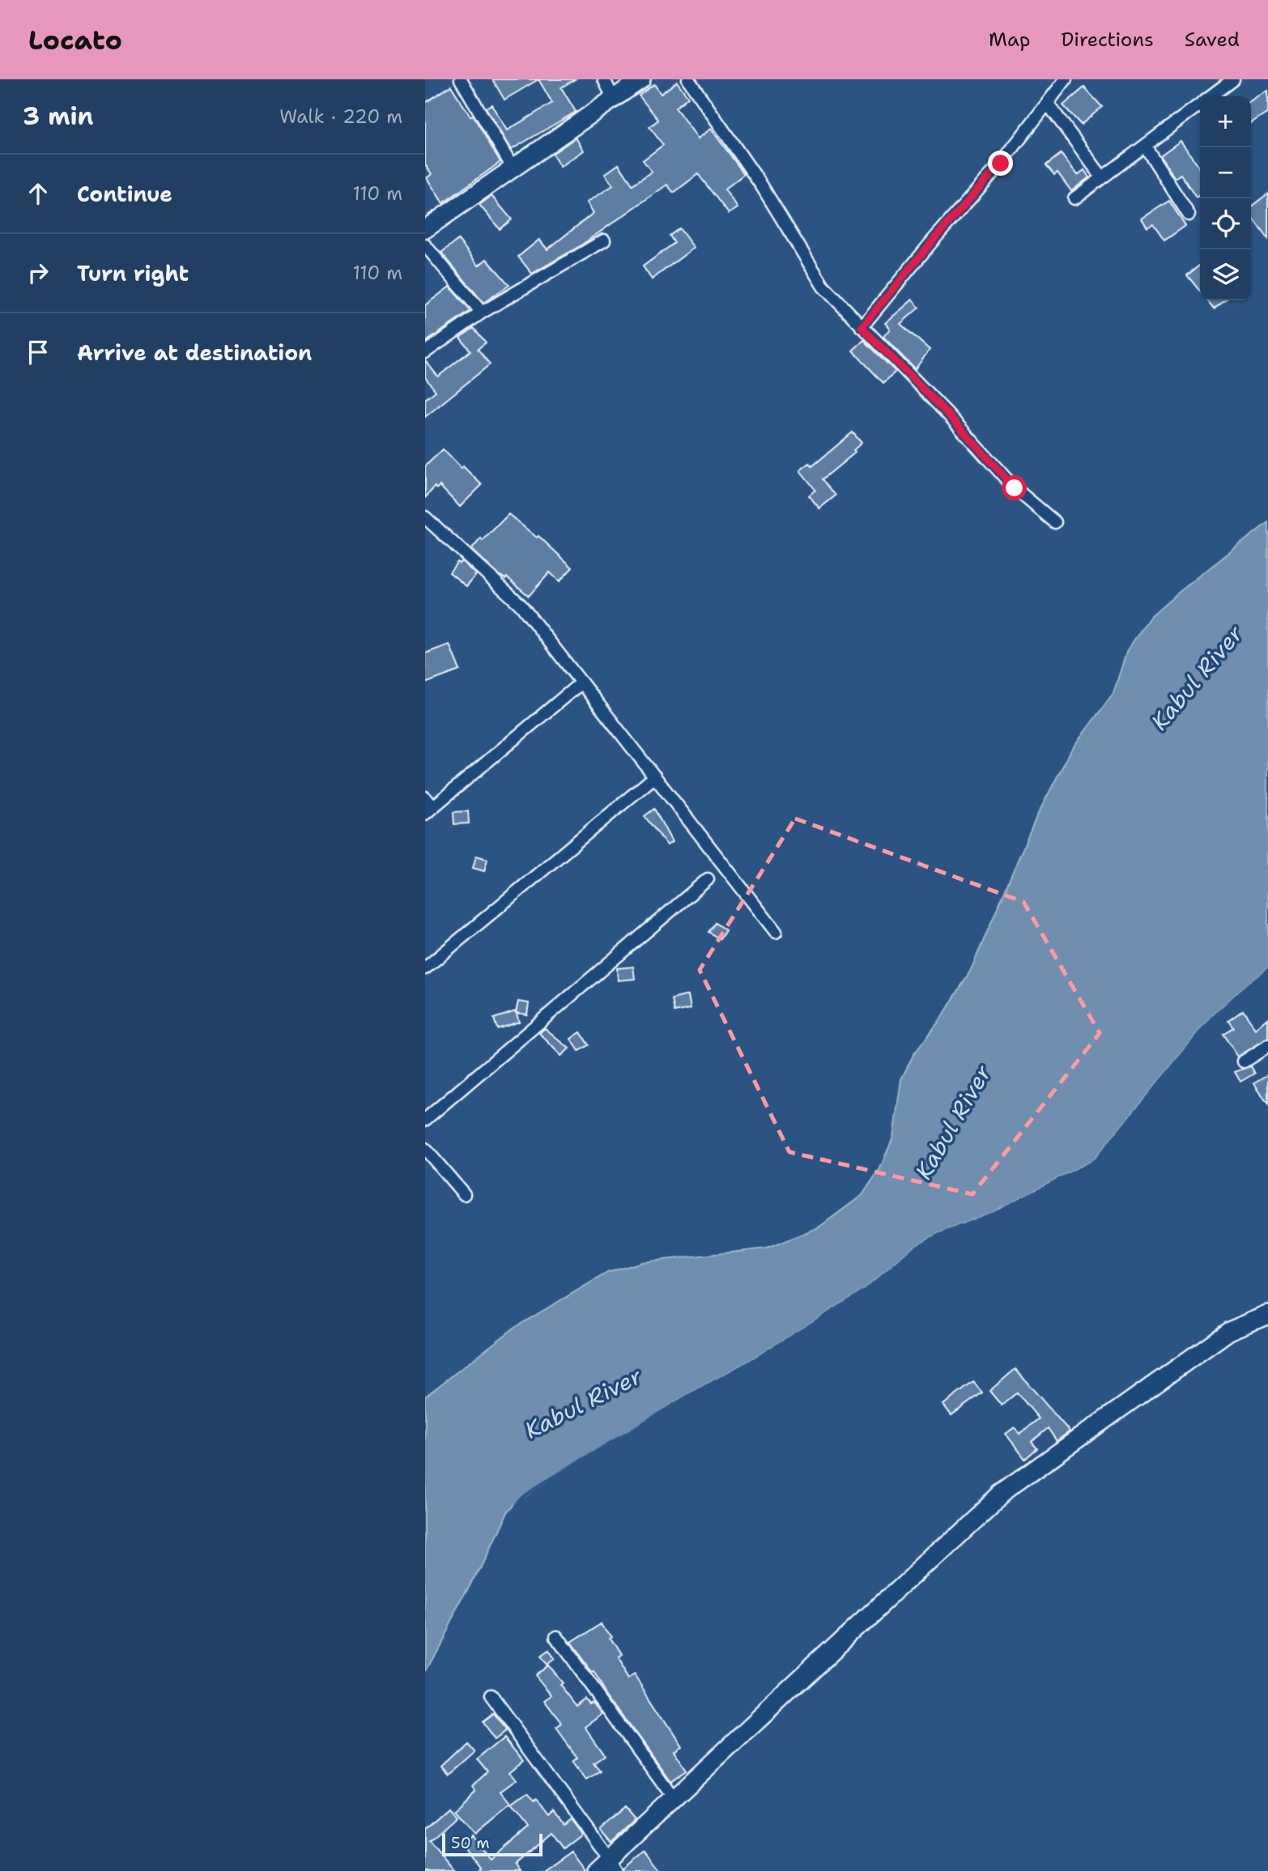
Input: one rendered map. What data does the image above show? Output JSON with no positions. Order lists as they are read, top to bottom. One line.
{"water":["Kabul River"],"scale_bar":"50 m","page":{"header":"Locato","nav":["Map","Directions","Saved"],"heading":["3 min","Walk · 220 m"],"map_buttons":["+","−"],"list":[["Continue","110 m"],["Turn right","110 m"],"Arrive at destination"],"scale":"50 m"}}
